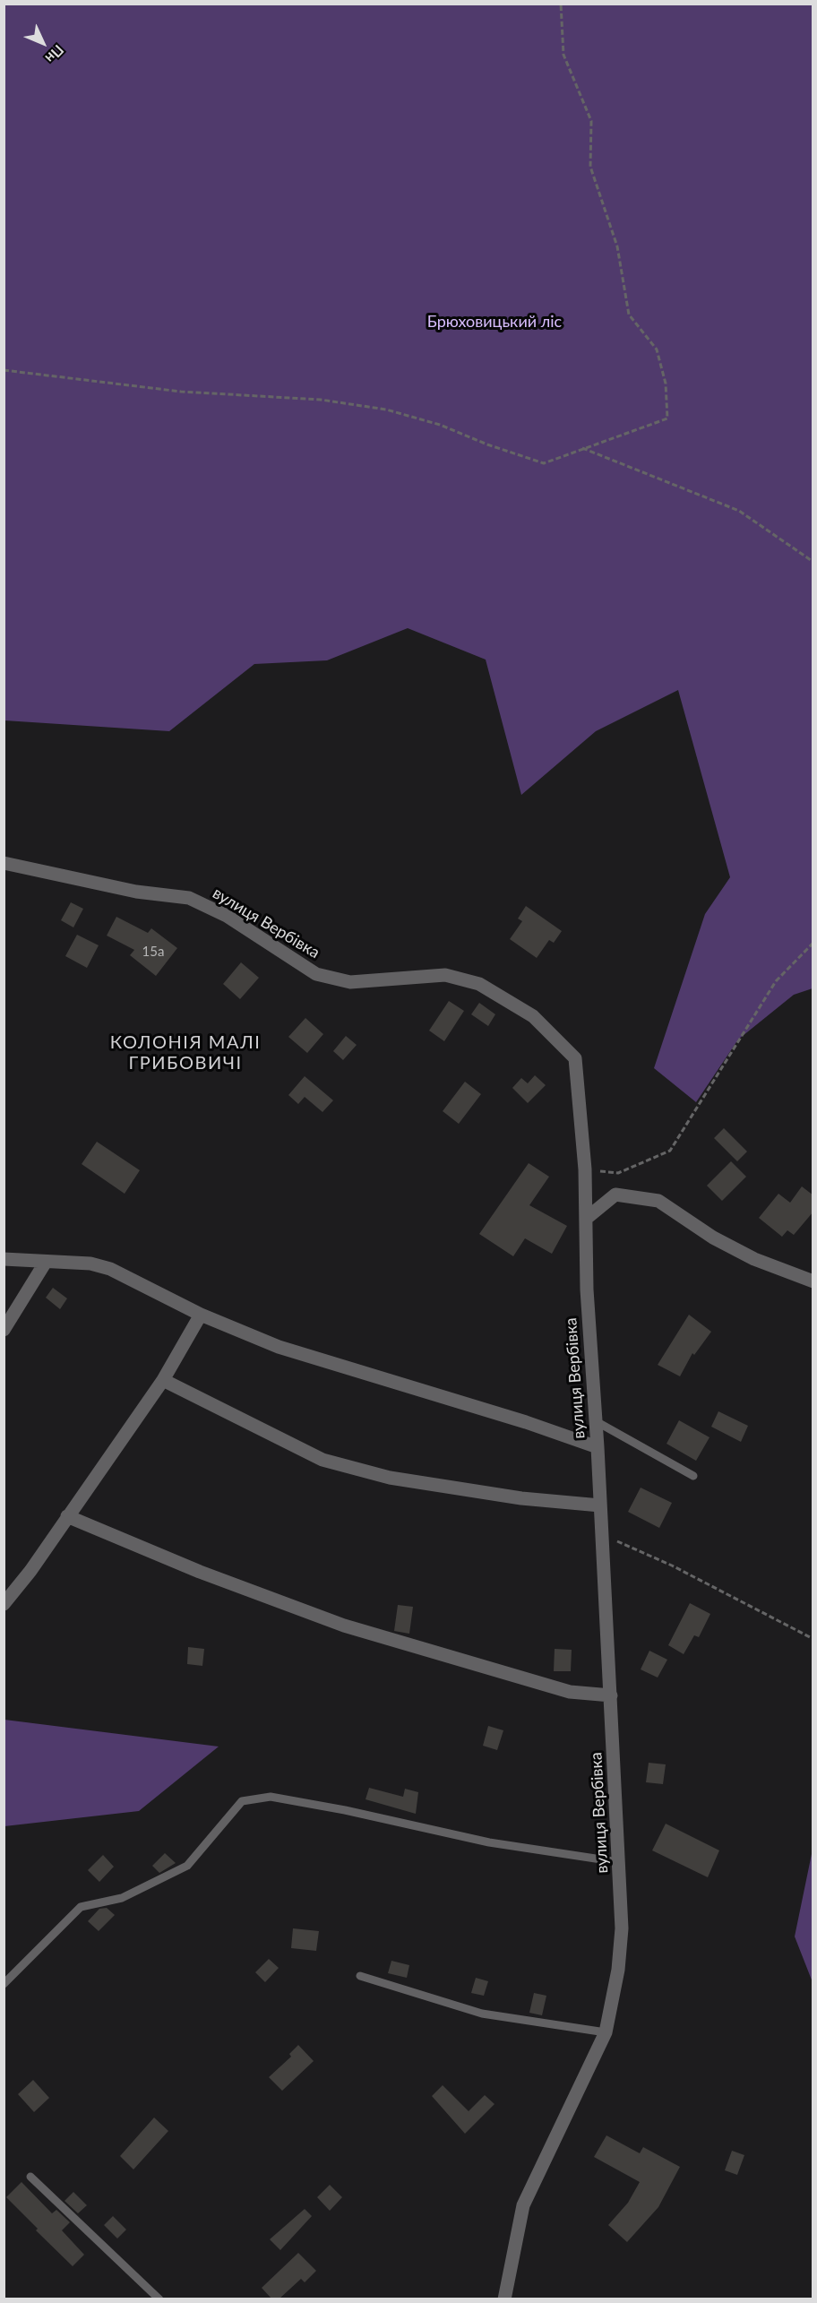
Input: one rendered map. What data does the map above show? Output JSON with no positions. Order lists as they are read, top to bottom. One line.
{"streets":{"street":["вулиця Вербівка"]},"districts":["КОЛОНІЯ МАЛІ ГРИБОВИЧІ"],"parks":["Брюховицький ліс"],"house_numbers":["15а"],"north":"bottom right"}
